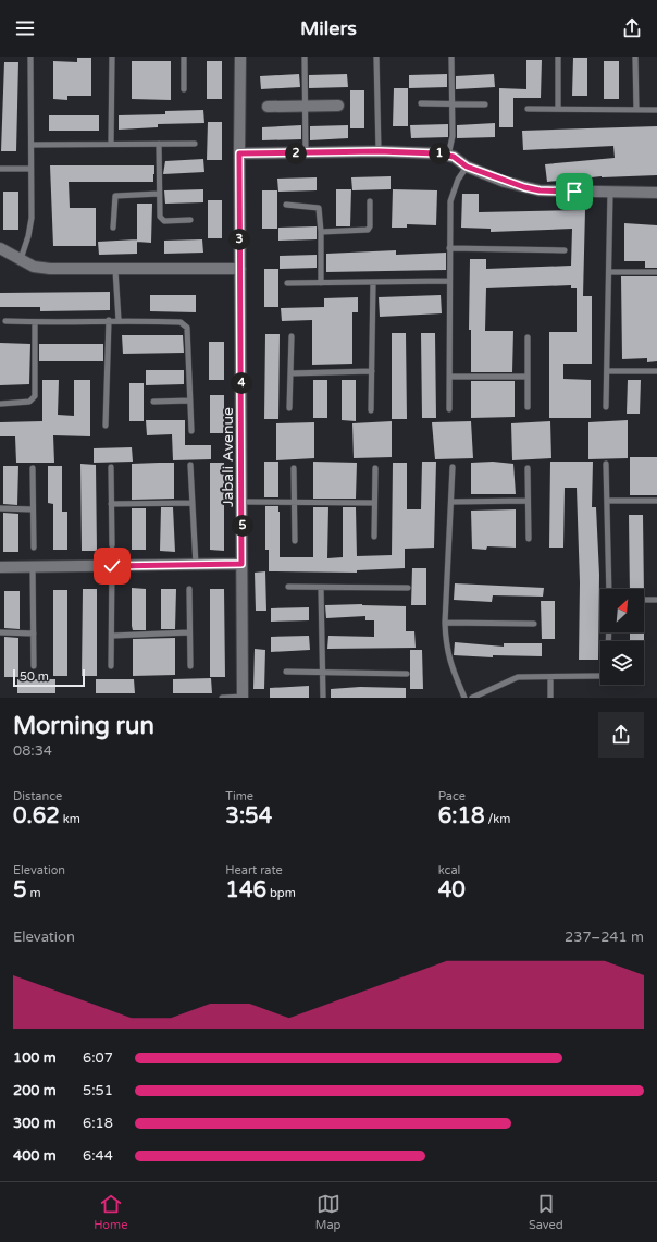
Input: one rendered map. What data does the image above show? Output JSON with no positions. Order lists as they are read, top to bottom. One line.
{"streets":{"street":["Jabali Avenue"]},"scale_bar":"50 m","north":"top right","page":{"header":"Milers","pins":["1","2","3","4","5"],"scale":"50 m","heading":["Morning run","08:34"],"stats":[["Distance","0.62 km"],["Time","3:54"],["Pace","6:18 /km"],["Elevation","5 m"],["Heart rate","146 bpm"],["kcal","40"]],"chart":["Elevation","237–241 m"],"list":[{"name":"100 m","note":"6:07"},{"name":"200 m","note":"5:51"},{"name":"300 m","note":"6:18"},{"name":"400 m","note":"6:44"}],"tabs":["Home","Map","Saved"]}}
